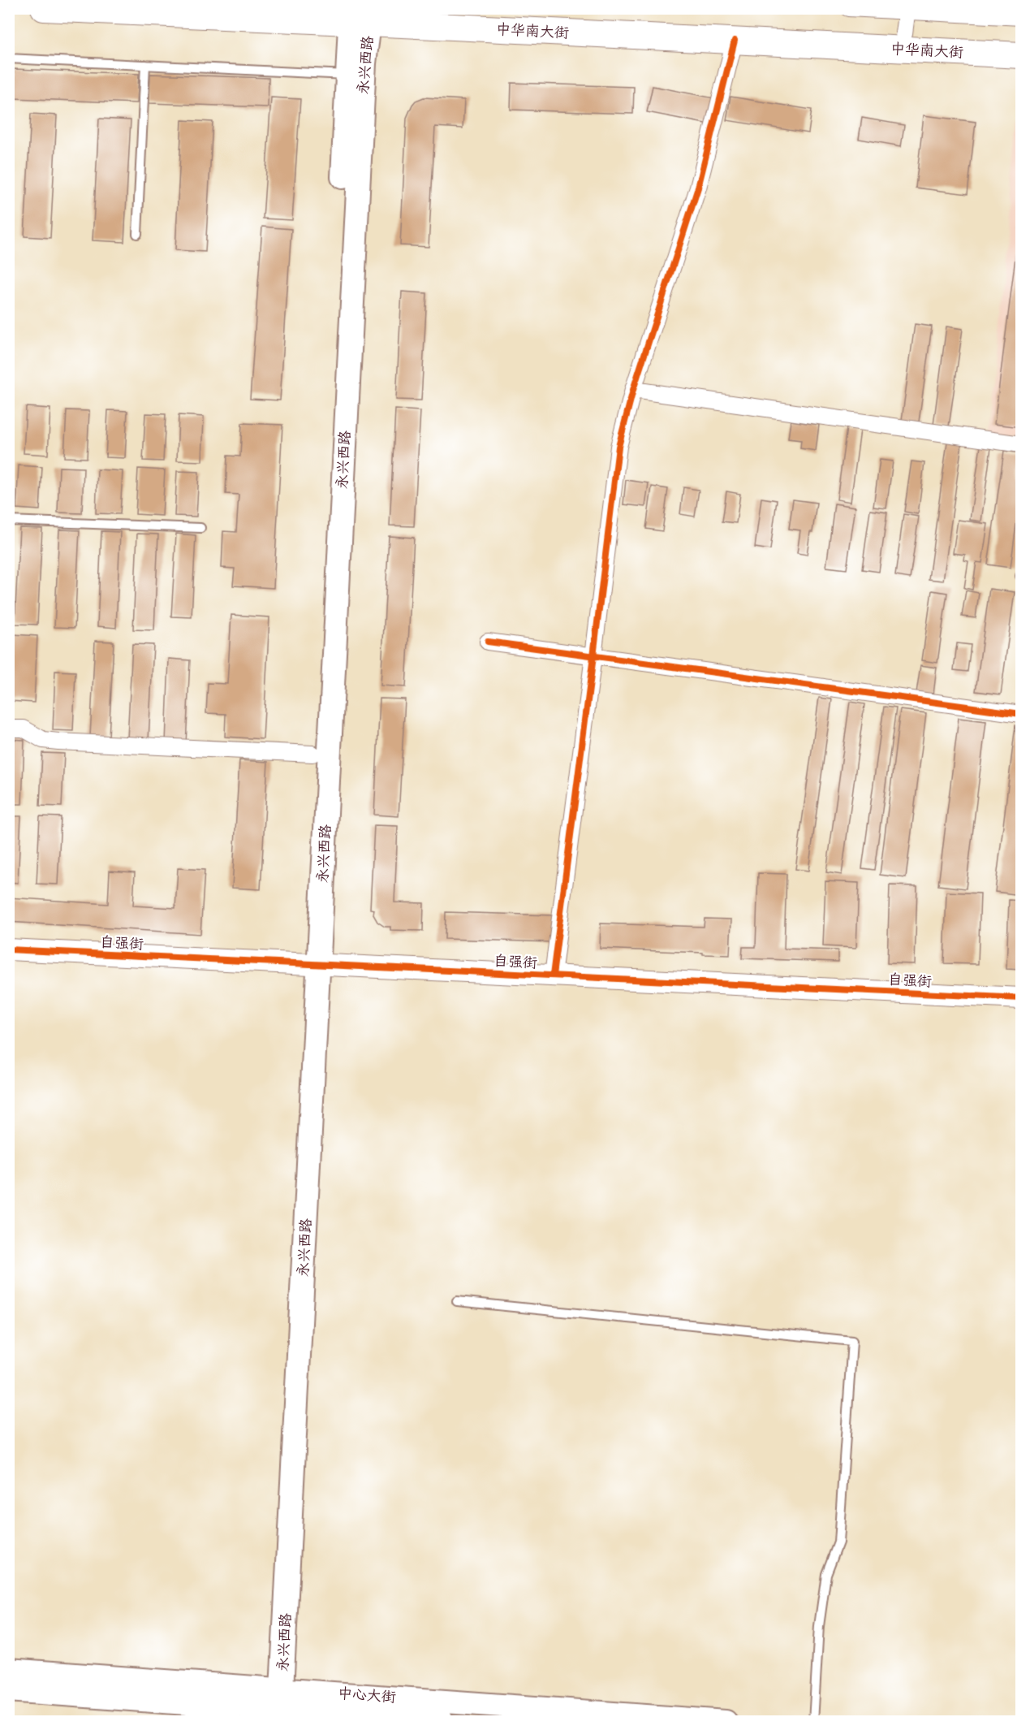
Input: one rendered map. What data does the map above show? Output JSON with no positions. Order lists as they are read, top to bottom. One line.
{"streets":{"main road":["中华南大街","永兴西路","中心大街"],"street":["自强街"]},"crossings":[["中华南大街","永兴西路"],["永兴西路","自强街"],["永兴西路","中心大街"]]}
